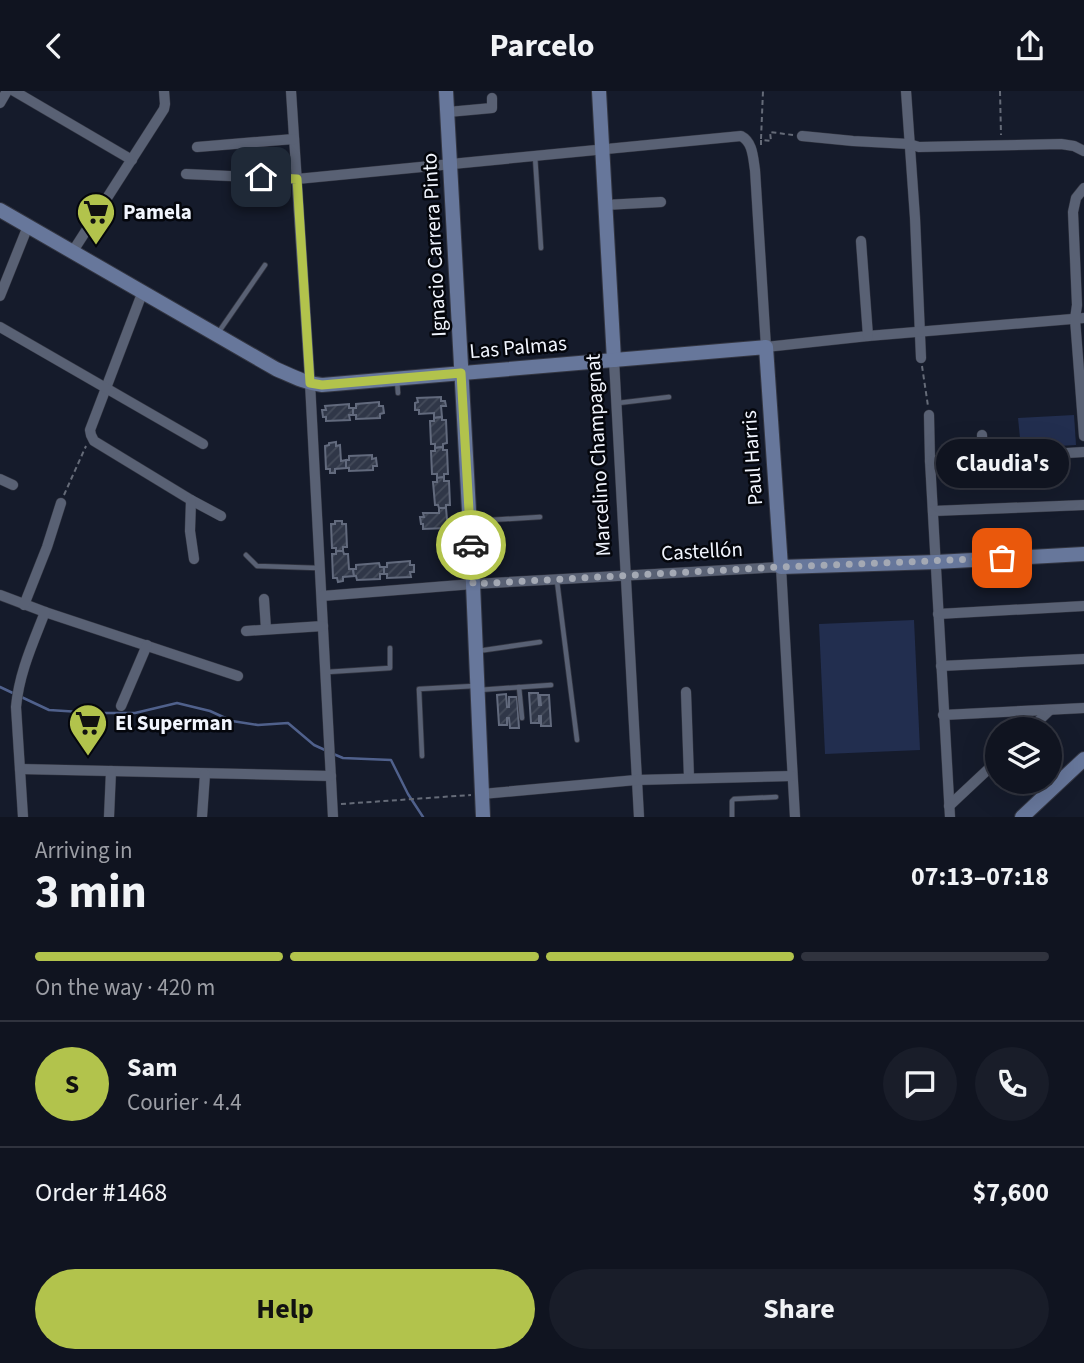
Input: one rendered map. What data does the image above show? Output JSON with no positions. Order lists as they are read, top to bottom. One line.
{"streets":{"main road":["Ignacio Carrera Pinto","Las Palmas","Marcelino Champagnat","Paul Harris","Castellón"]},"crossings":[["Ignacio Carrera Pinto","Las Palmas"],["Ignacio Carrera Pinto","Castellón"],["Las Palmas","Marcelino Champagnat"],["Las Palmas","Paul Harris"],["Marcelino Champagnat","Paul Harris"],["Marcelino Champagnat","Castellón"],["Paul Harris","Castellón"]],"places":{"supermarket":["Pamela","El Superman"],"other":["Claudia's"]},"page":{"header":"Parcelo","bubble":"Claudia's","heading":["3 min","Arriving in","07:13–07:18"],"panel":["Sam","Courier · 4.4","Order #1468","$7,600"],"bar":"On the way · 420 m","round":"S","buttons":["Help","Share"]}}
